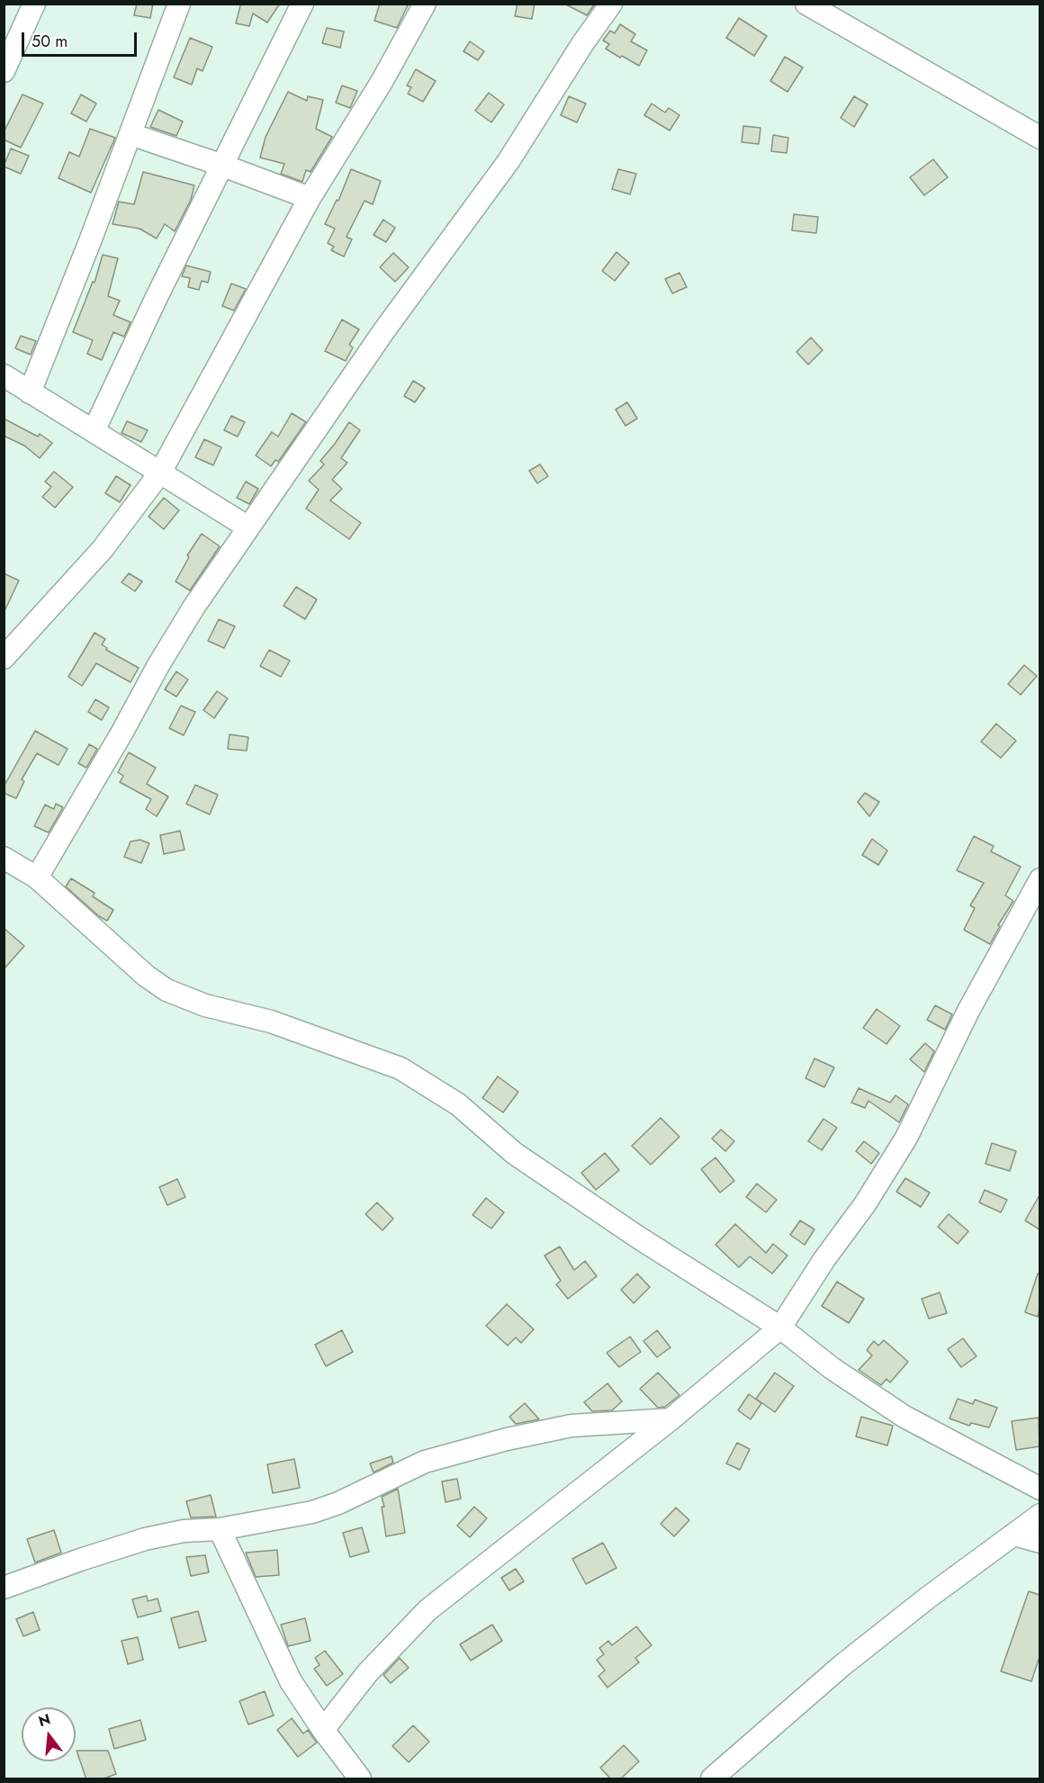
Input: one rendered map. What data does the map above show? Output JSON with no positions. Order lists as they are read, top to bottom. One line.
{"scale_bar":"50 m","north":"top"}
